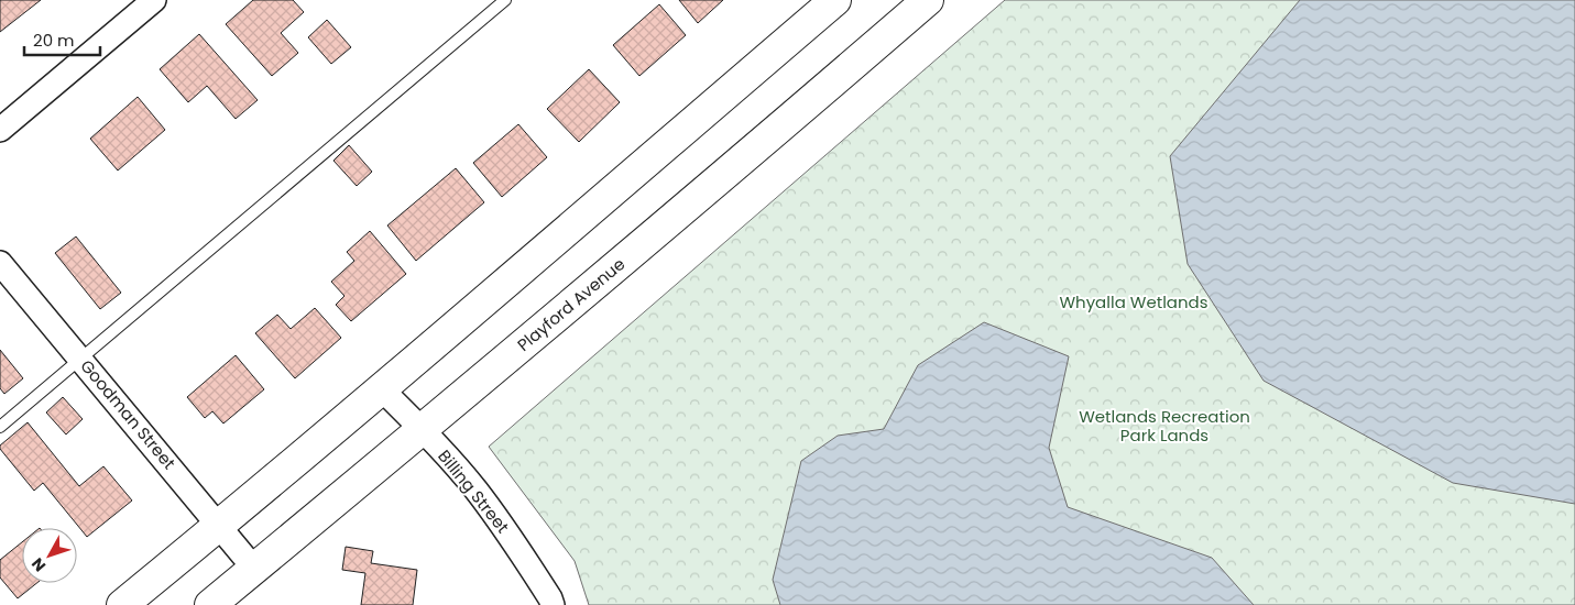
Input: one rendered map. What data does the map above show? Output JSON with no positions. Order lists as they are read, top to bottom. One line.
{"streets":{"highway":["Playford Avenue"],"street":["Goodman Street","Billing Street"]},"crossings":[["Playford Avenue","Goodman Street"],["Playford Avenue","Billing Street"]],"parks":["Whyalla Wetlands","Wetlands Recreation Park Lands"],"scale_bar":"20 m","north":"bottom left"}
